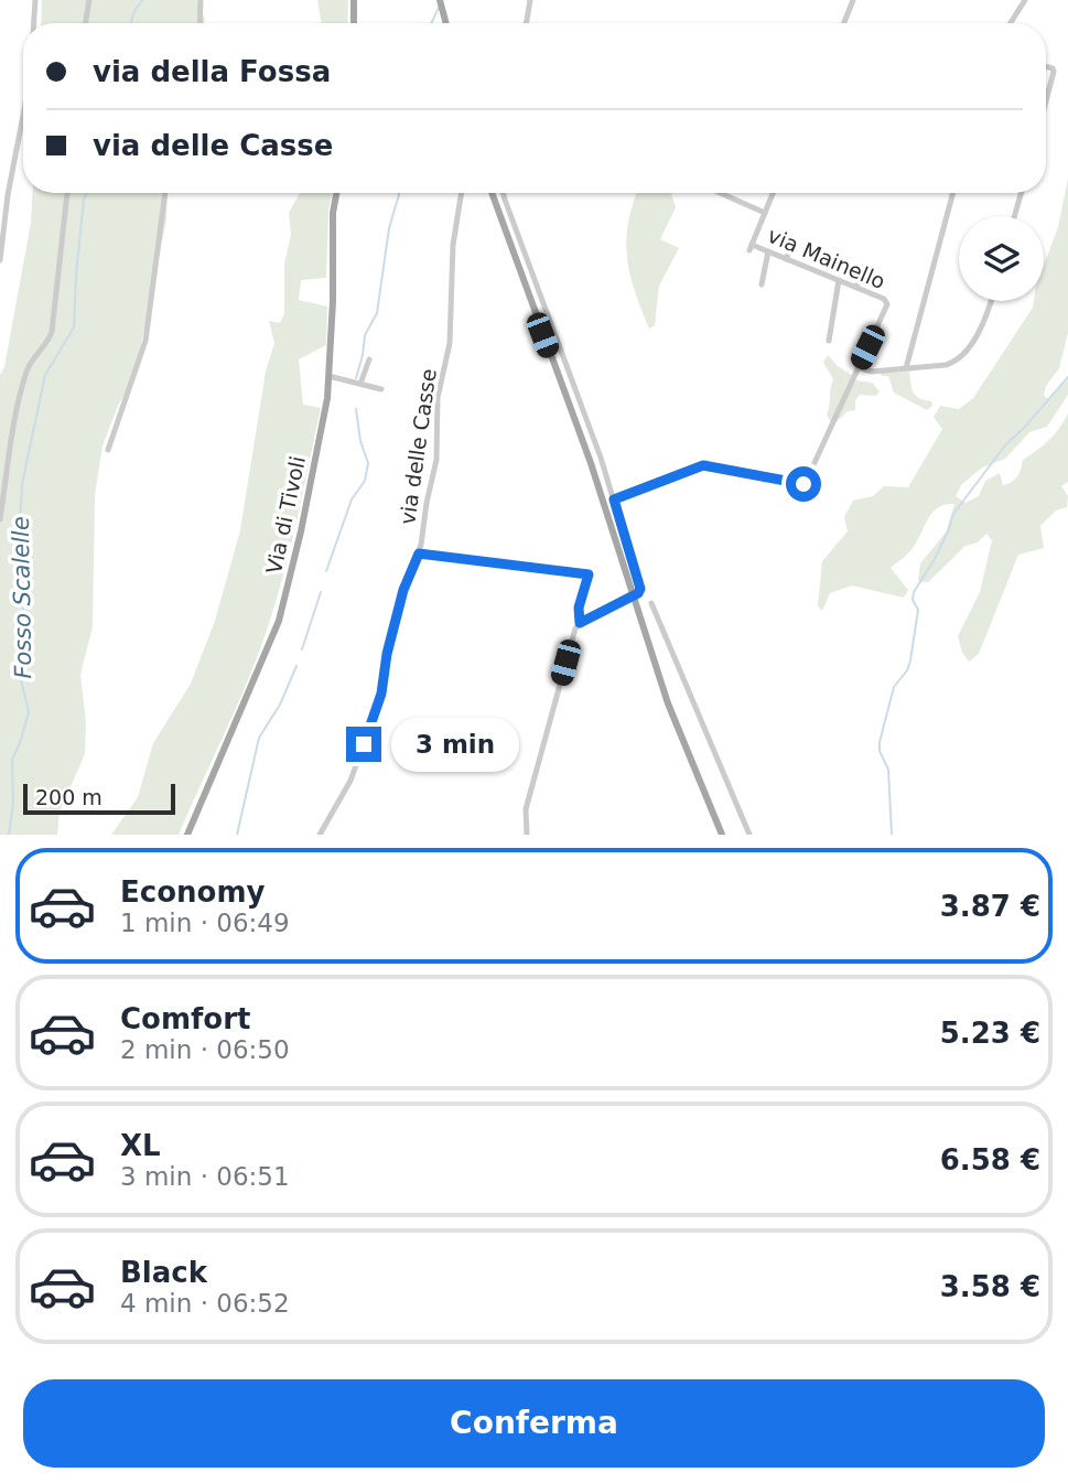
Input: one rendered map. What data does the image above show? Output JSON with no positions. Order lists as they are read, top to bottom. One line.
{"streets":{"main road":["Via di Tivoli"],"street":["via Mainello","via delle Casse"]},"water":["Fosso Scalelle"],"scale_bar":"200 m","page":{"banner":["via della Fossa","via delle Casse"],"bubble":"3 min","scale":"200 m","list":[{"name":"Economy","note":"1 min · 06:49","value":"3.87 €"},{"name":"Comfort","note":"2 min · 06:50","value":"5.23 €"},{"name":"XL","note":"3 min · 06:51","value":"6.58 €"},{"name":"Black","note":"4 min · 06:52","value":"3.58 €"}],"buttons":"Conferma"}}
